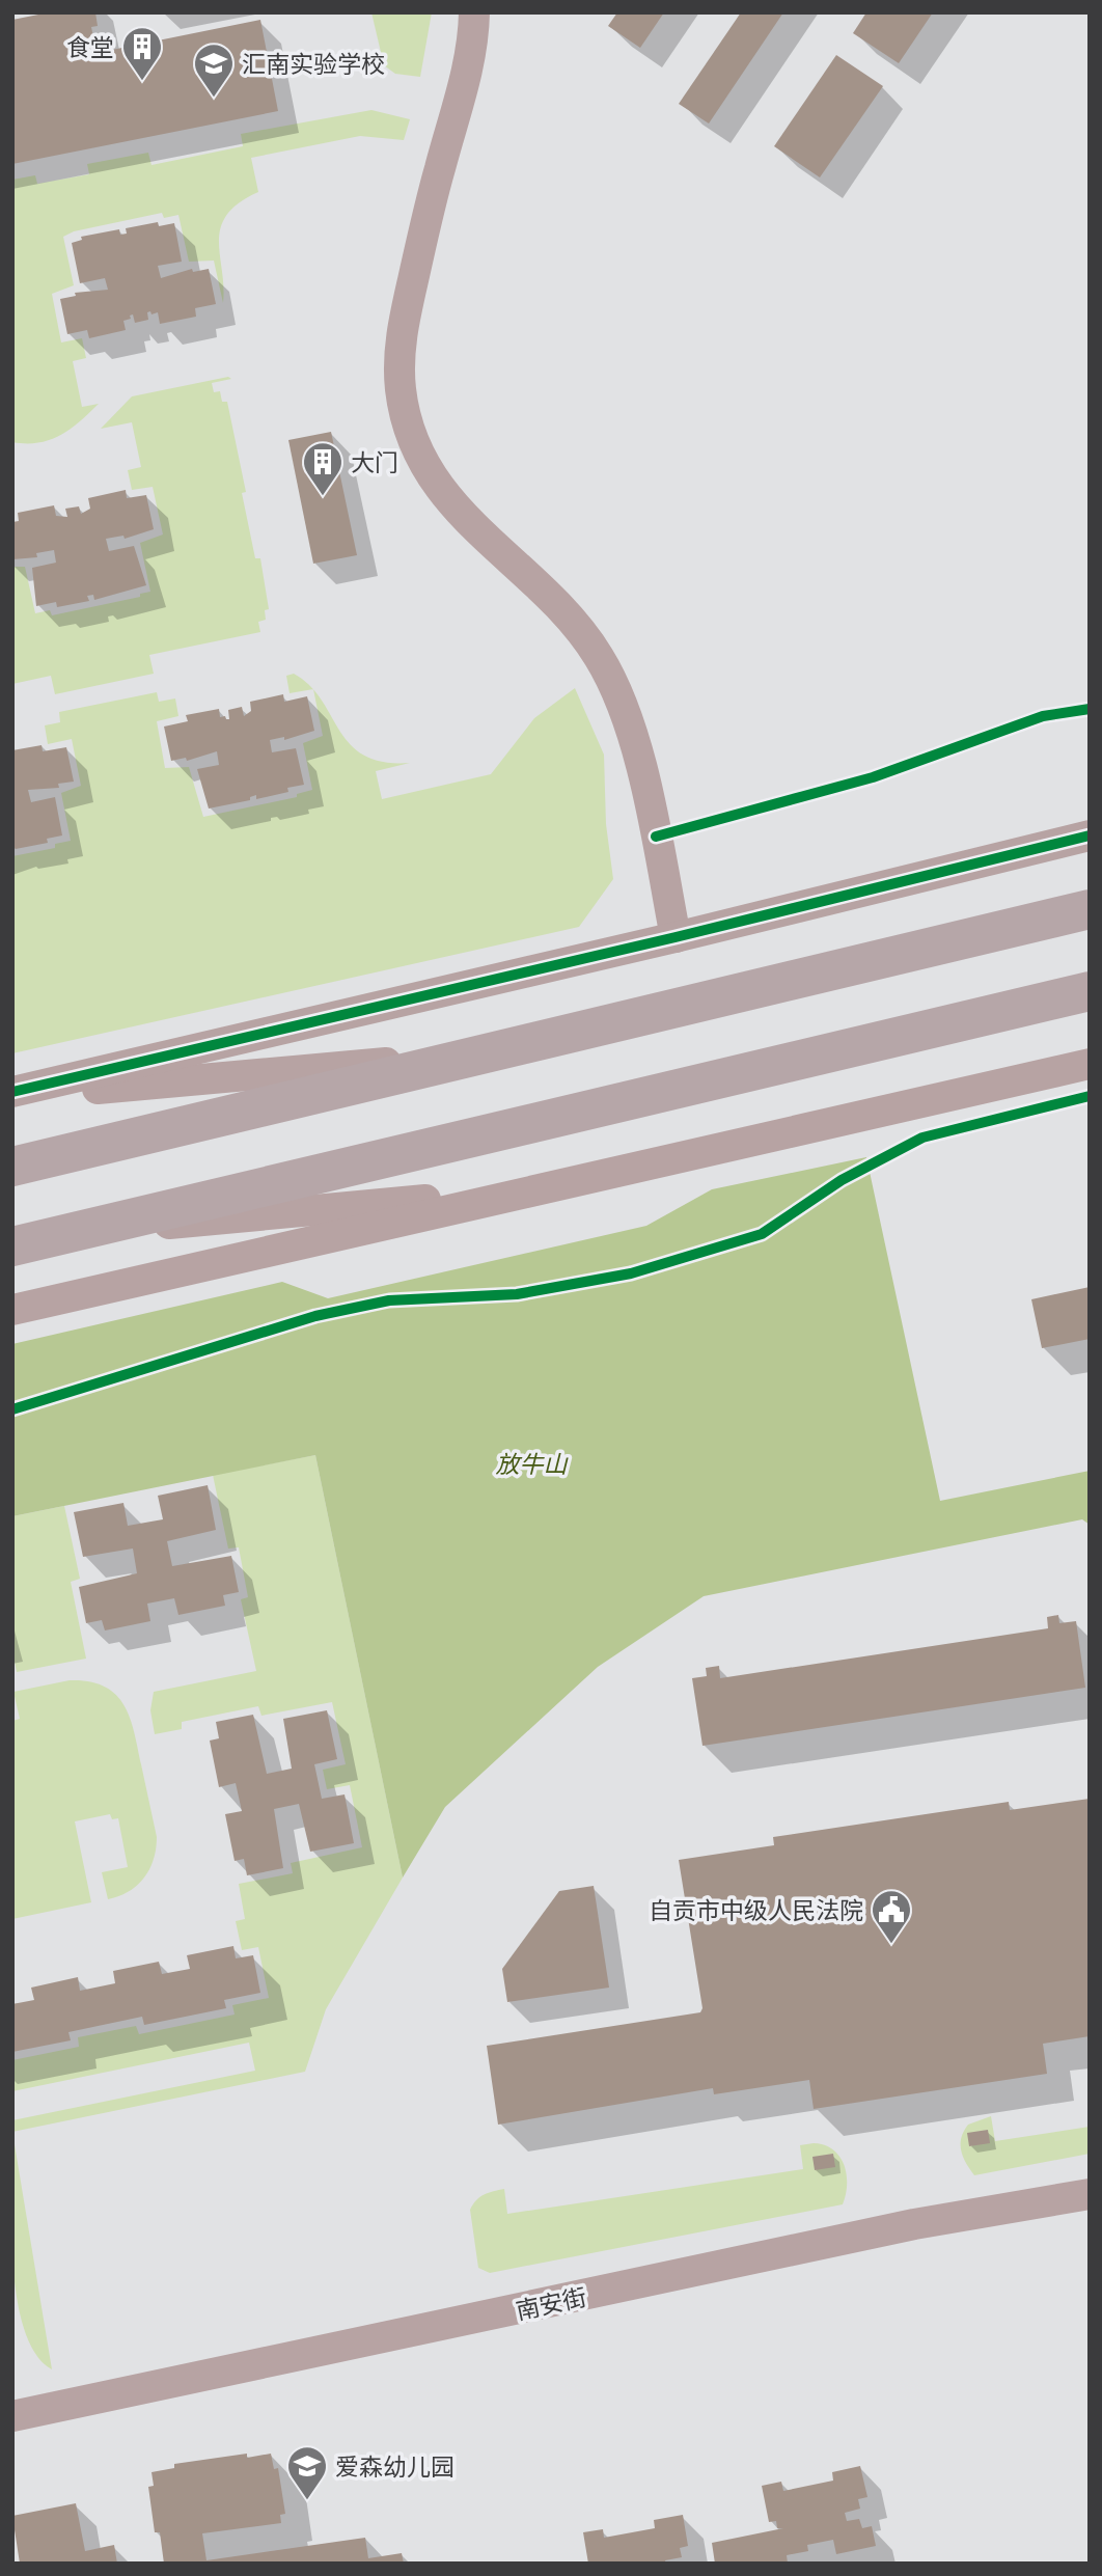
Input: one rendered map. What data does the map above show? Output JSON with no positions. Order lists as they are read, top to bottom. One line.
{"streets":{"street":["南安街"]},"parks":["放牛山"],"places":{"building":["食堂","大门"],"school or university":["汇南实验学校","爱森幼儿园"],"public building":["自贡市中级人民法院"]}}
